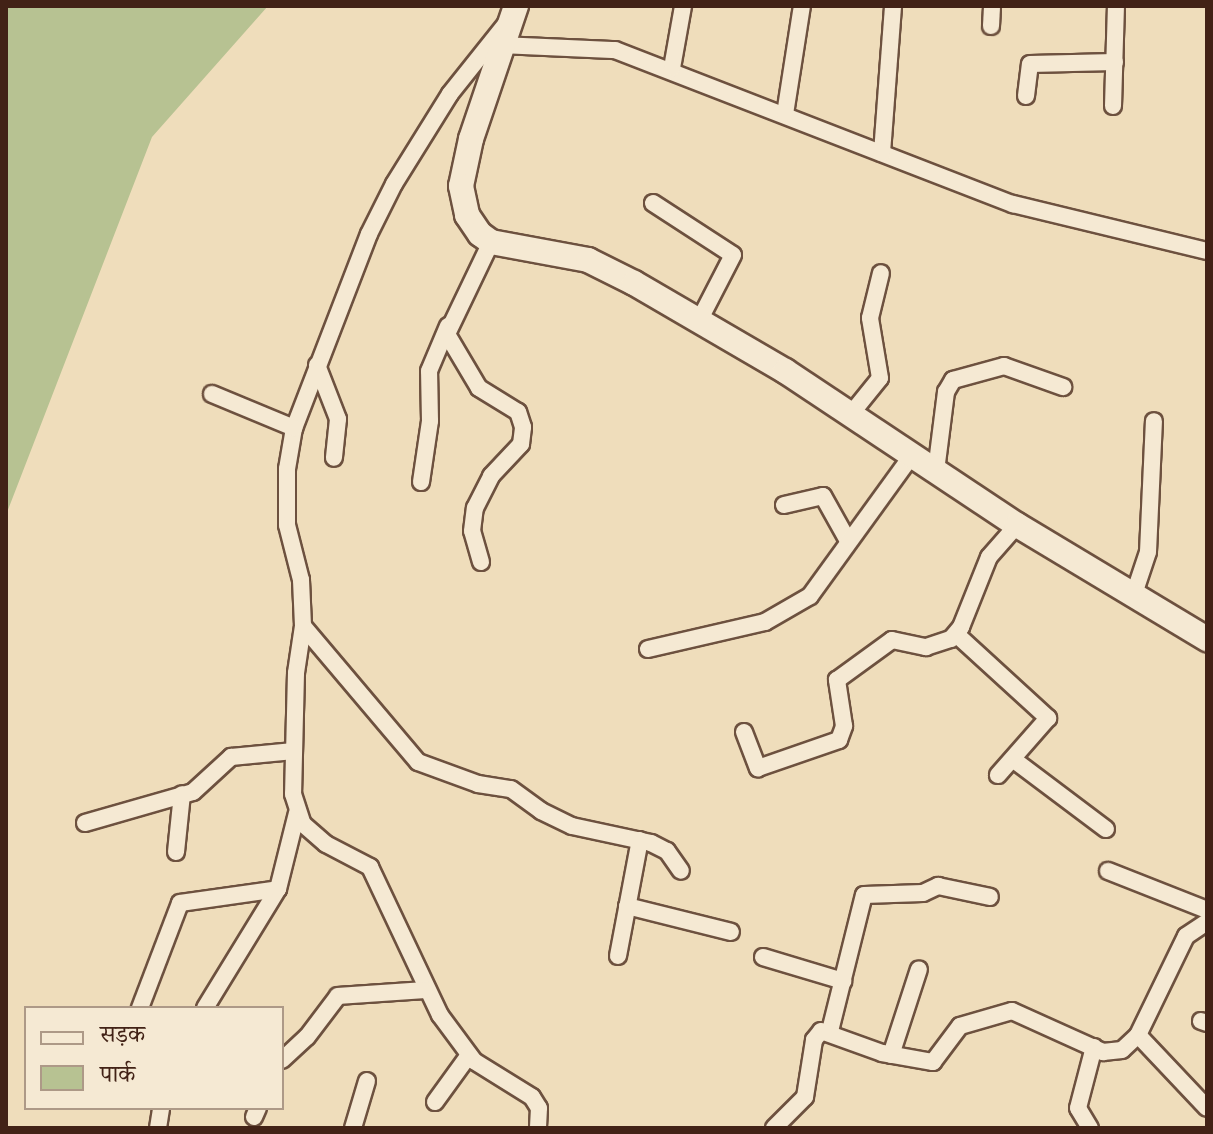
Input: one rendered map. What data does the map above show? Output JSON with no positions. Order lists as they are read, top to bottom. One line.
{"legend":["सड़क","पार्क"]}
